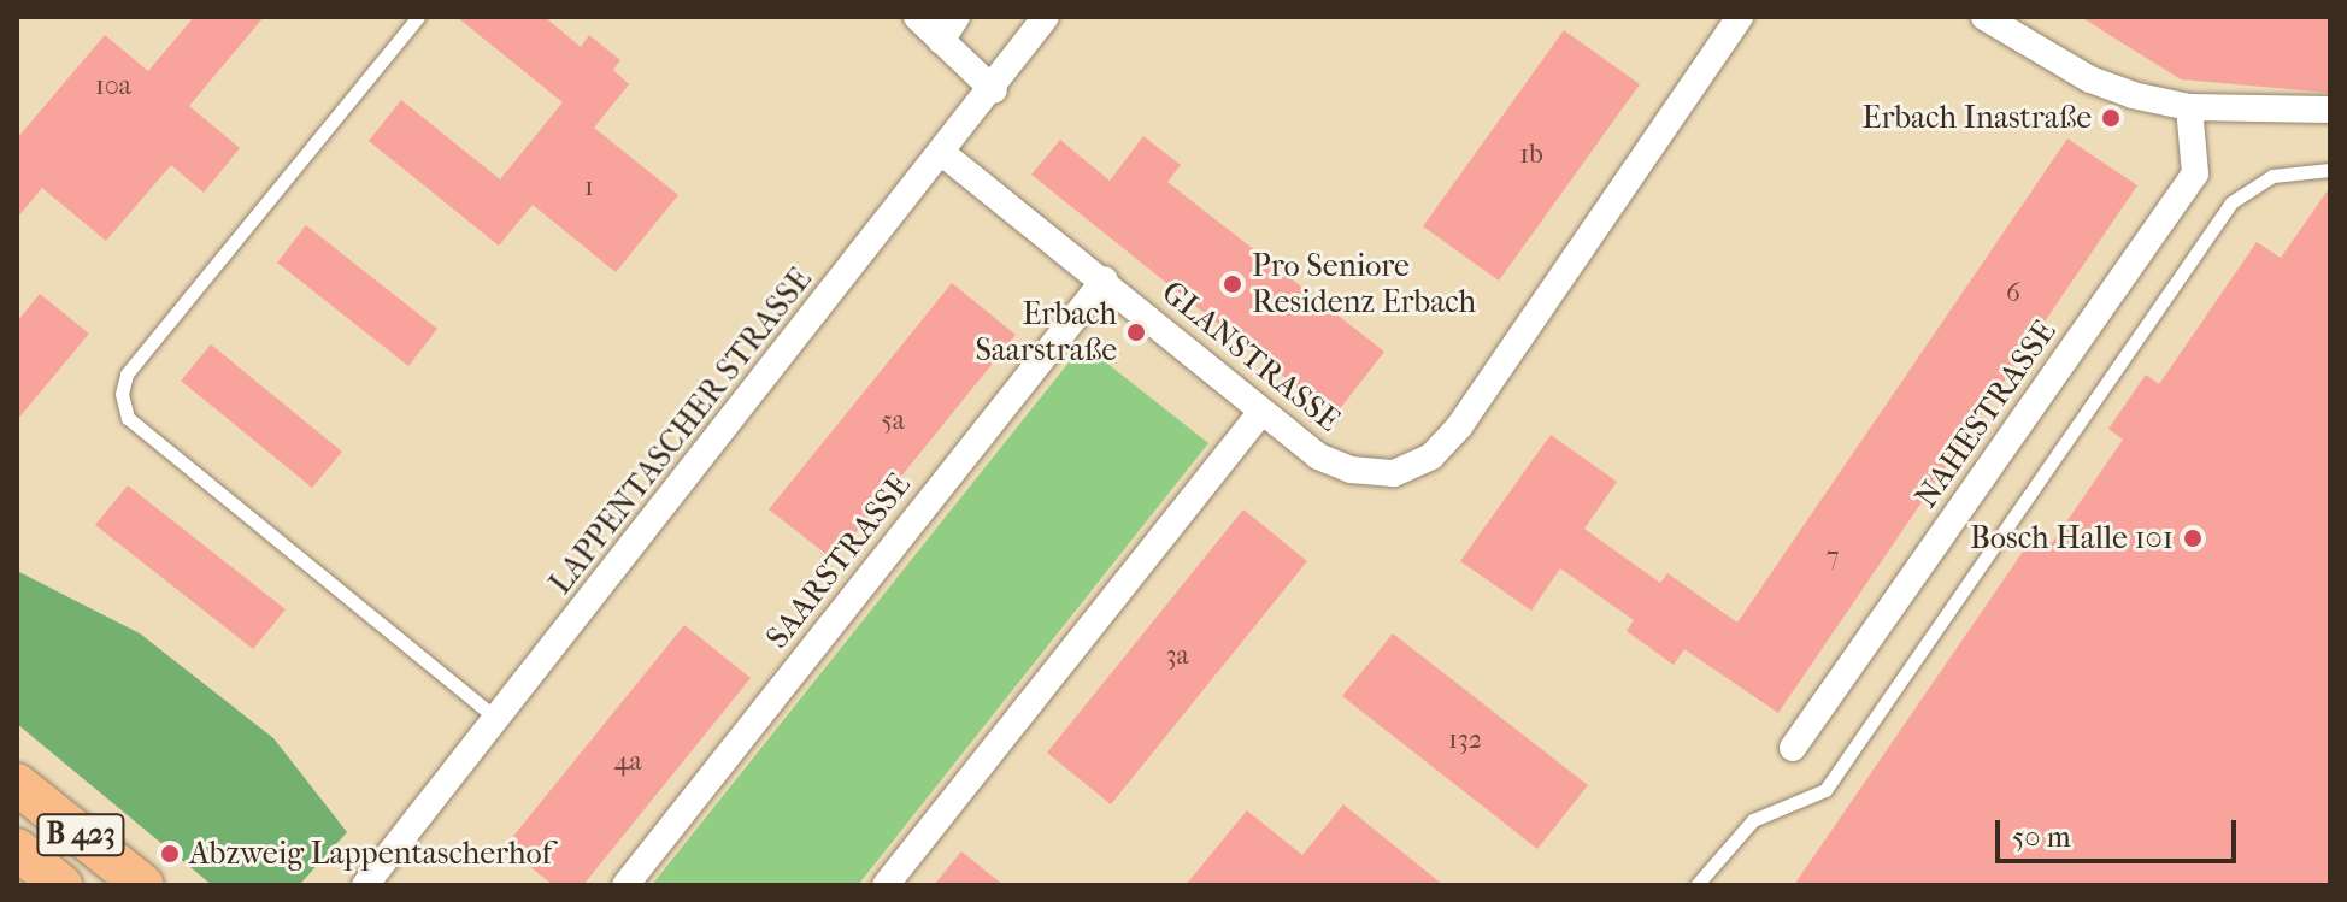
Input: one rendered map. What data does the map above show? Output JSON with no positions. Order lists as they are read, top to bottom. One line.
{"streets":{"main road":["B 423"],"street":["GLANSTRASSE","NAHESTRASSE","LAPPENTASCHER STRASSE","SAARSTRASSE"]},"crossings":[["GLANSTRASSE","LAPPENTASCHER STRASSE"],["GLANSTRASSE","SAARSTRASSE"]],"places":["Erbach Inastraße","Pro Seniore Residenz Erbach","Erbach Saarstraße","Bosch Halle 101","Abzweig Lappentascherhof"],"house_numbers":["10a","1b","1","6","5a","7","3a","132","4a"],"scale_bar":"50 m"}
